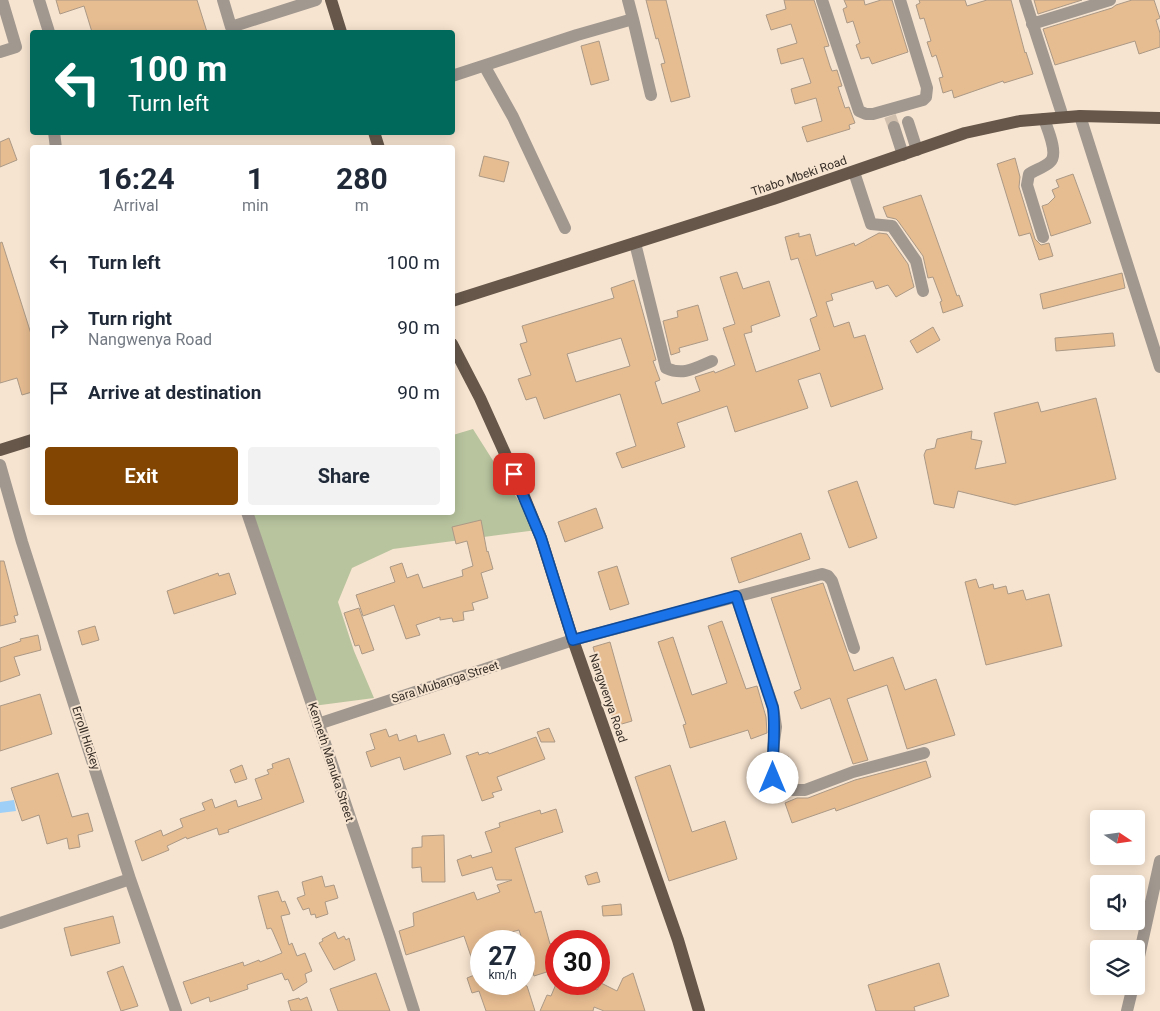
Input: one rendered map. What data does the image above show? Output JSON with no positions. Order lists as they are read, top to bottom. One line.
{"streets":{"main road":["Thabo Mbeki Road","Nangwenya Road"],"street":["Sara Mubanga Street","Erroll Hickey","Kenneth Manuka Street"]},"crossings":[["Sara Mubanga Street","Nangwenya Road"],["Sara Mubanga Street","Kenneth Manuka Street"]],"north":"right","page":{"turn":["100 m","Turn left"],"eta":["16:24","Arrival","1","min","280","m"],"list":[{"name":"Turn left","value":"100 m"},{"name":"Turn right","note":"Nangwenya Road","value":"90 m"},{"name":"Arrive at destination","value":"90 m"}],"buttons":["Exit","Share"],"speed":"27 km/h","limit":"30"}}
